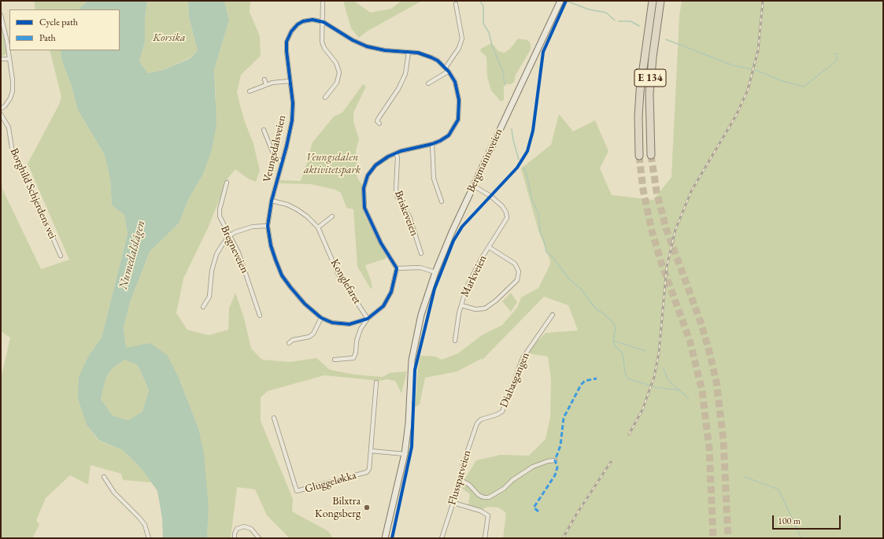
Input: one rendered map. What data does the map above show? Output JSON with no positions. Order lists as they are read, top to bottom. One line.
{"streets":{"highway":["E 134"],"main road":["Bergmannsveien"],"street":["Veungsdalsveien","Borghild Schjerdens vei","Briskeveien","Bregneveien","Markveien","Konglefaret","Diabasgangen","Flusspatveien","Gluggeløkka"]},"crossings":[["Veungsdalsveien","Briskeveien"],["Veungsdalsveien","Konglefaret"],["Bergmannsveien","Markveien"],["Diabasgangen","Flusspatveien"]],"water":["Numedalslågen"],"parks":["Korsika","Veungsdalen aktivitetspark"],"places":["Bilxtra Kongsberg"],"legend":["Cycle path","Path"],"scale_bar":"100 m"}
